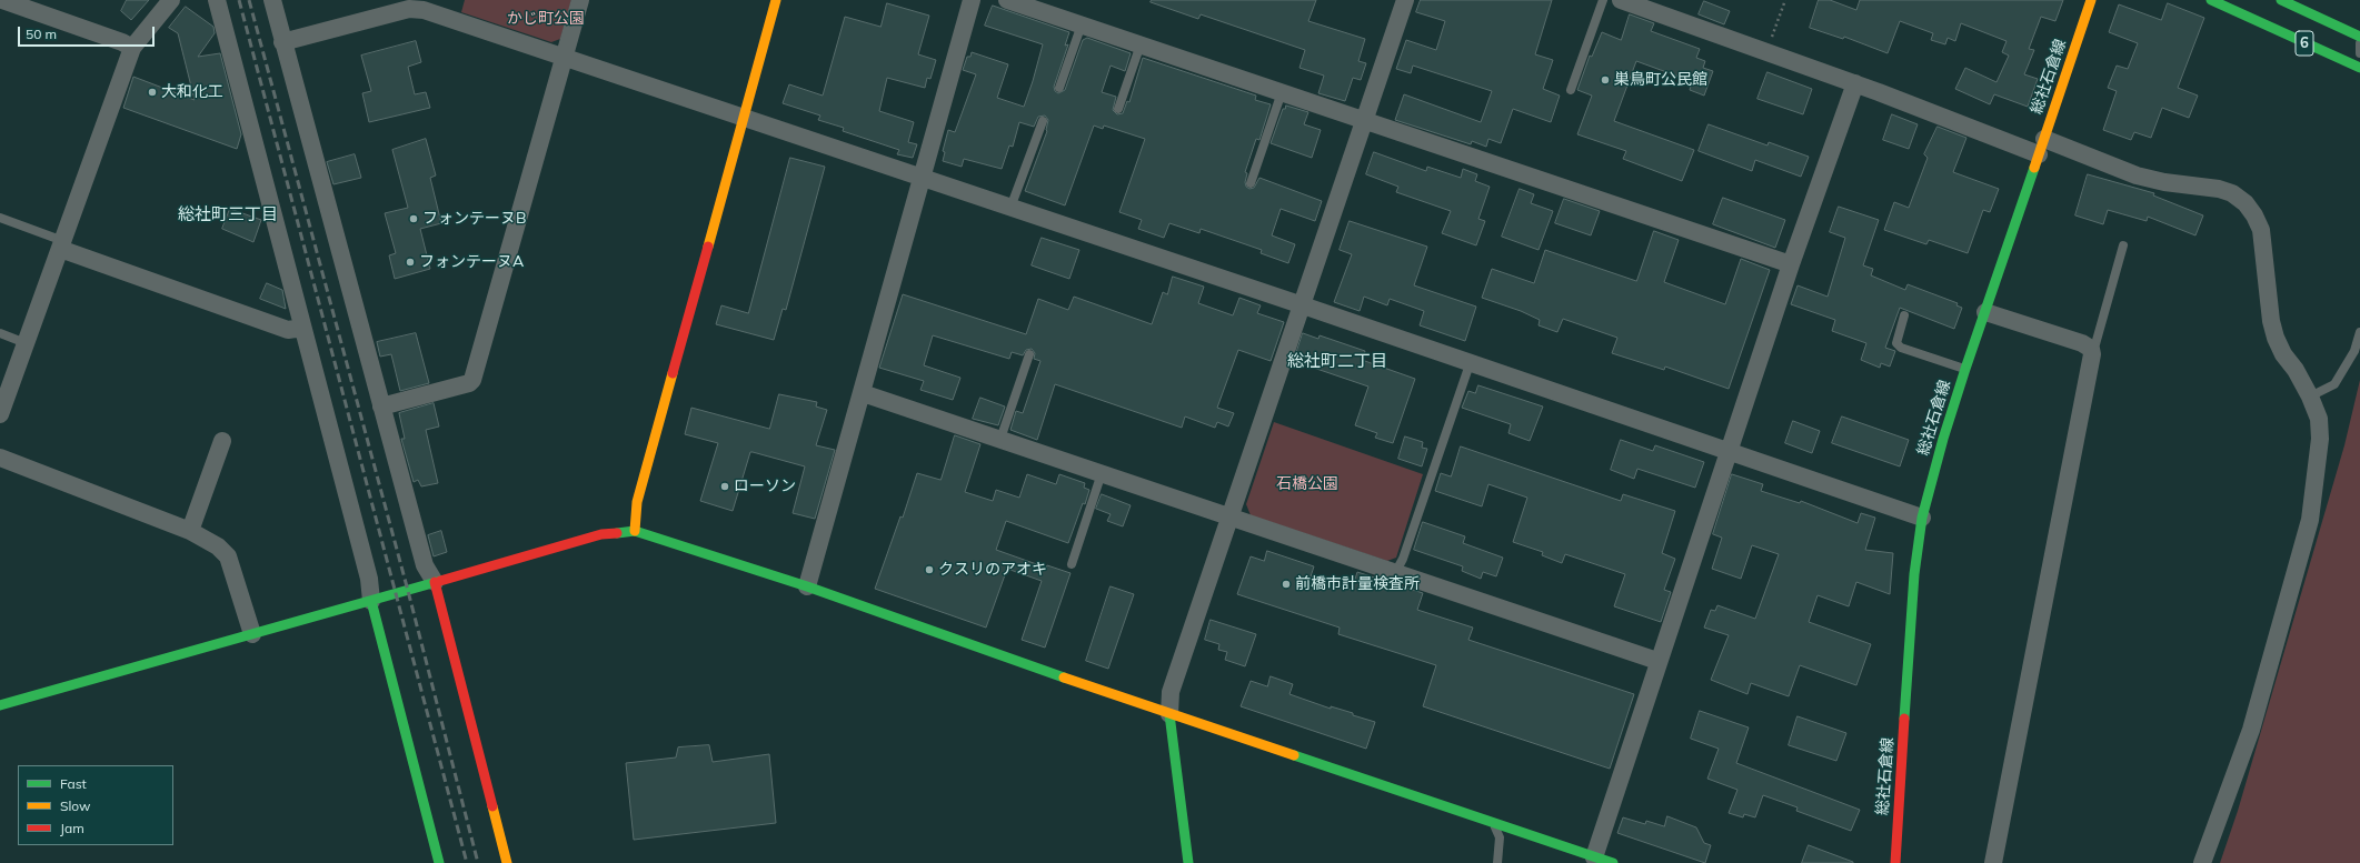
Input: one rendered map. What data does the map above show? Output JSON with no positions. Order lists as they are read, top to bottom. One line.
{"streets":{"street":["6","総社石倉線"]},"districts":["総社町三丁目","総社町二丁目"],"parks":["かじ町公園","石橋公園"],"places":["巣鳥町公民館","大和化工","フォンテーヌB","フォンテーヌA","ローソン","クスリのアオキ","前橋市計量検査所"],"legend":["Fast","Slow","Jam"],"scale_bar":"50 m"}
